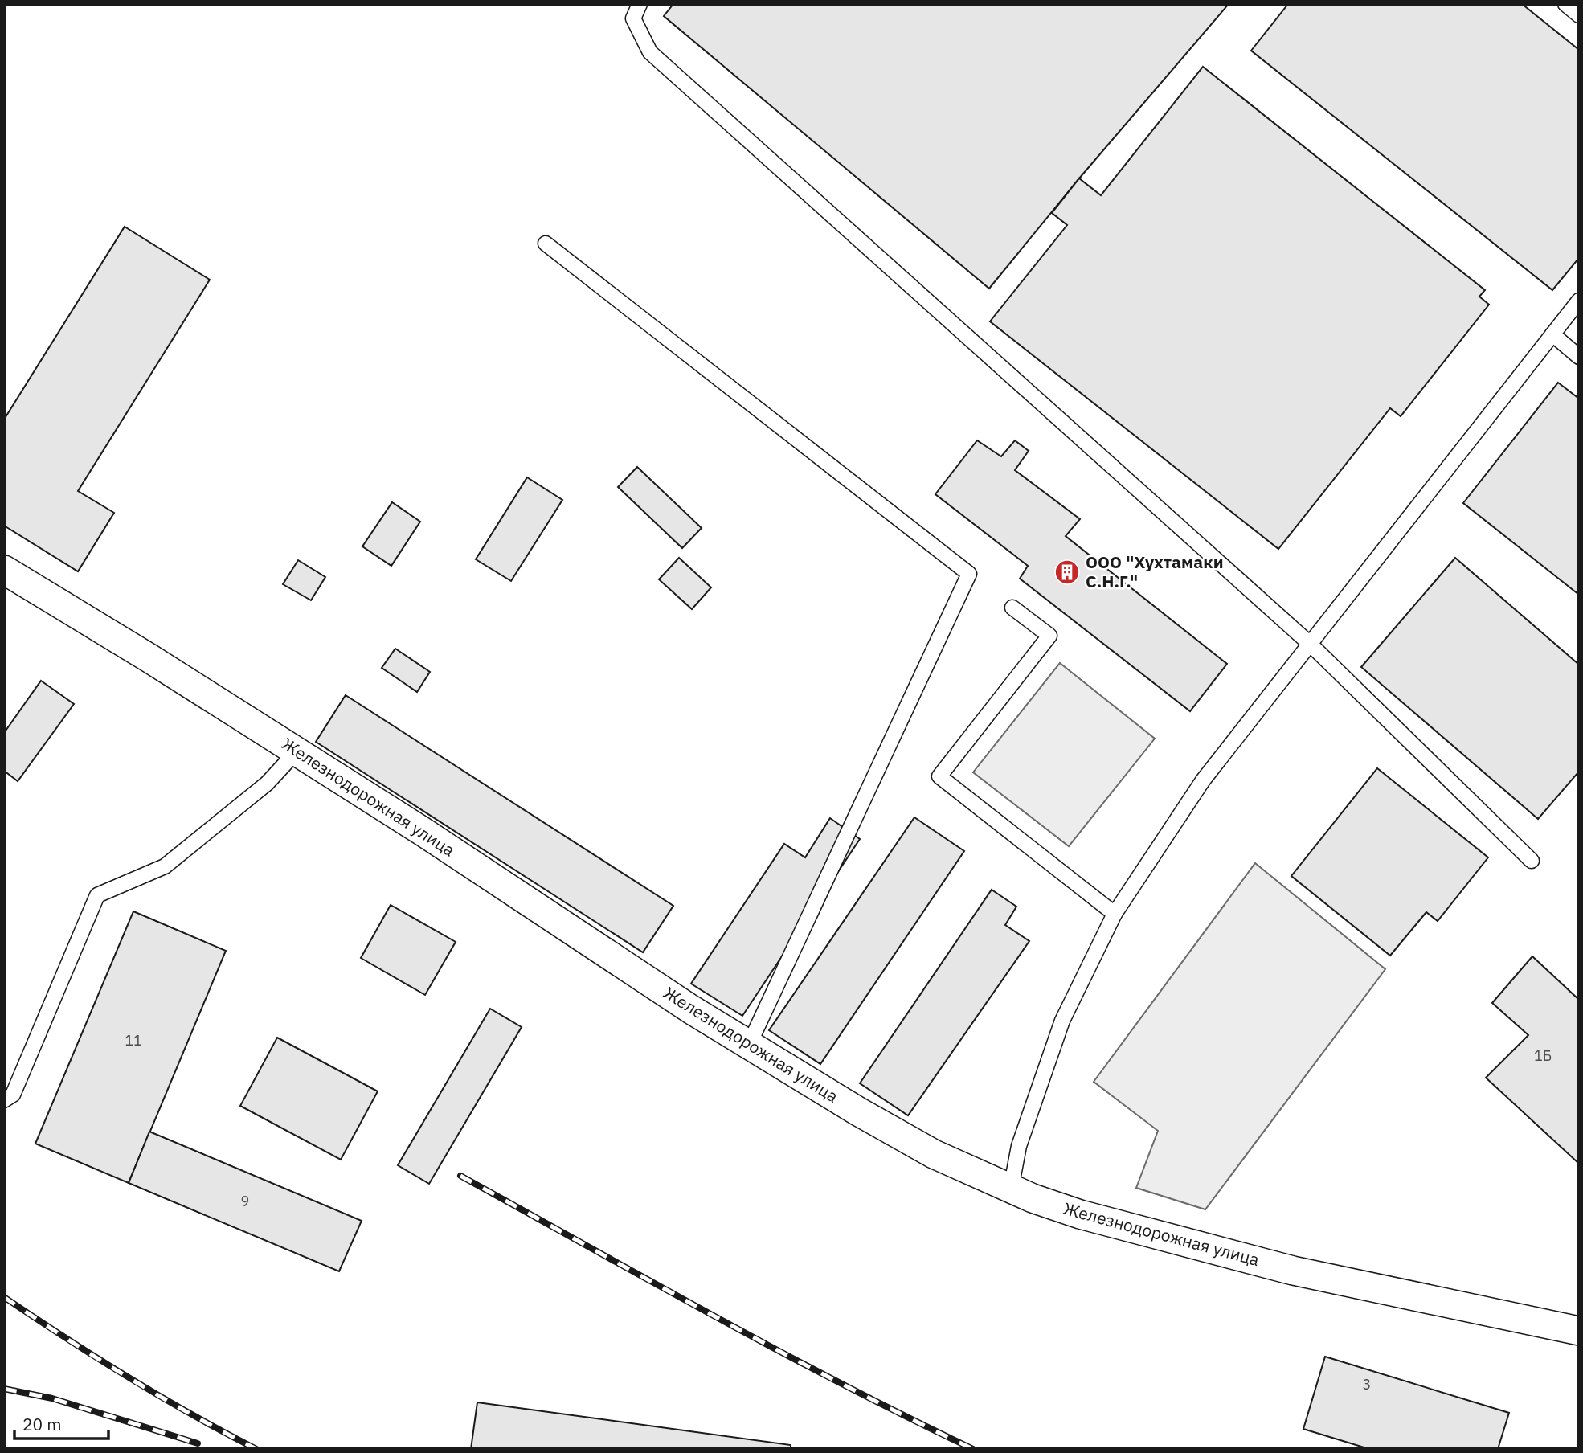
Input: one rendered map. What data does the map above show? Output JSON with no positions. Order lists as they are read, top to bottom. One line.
{"streets":{"street":["Железнодорожная улица"]},"places":{"building":["ООО \"Хухтамаки С.Н.Г.\""]},"house_numbers":["11","1Б","9","3"],"scale_bar":"20 m"}
